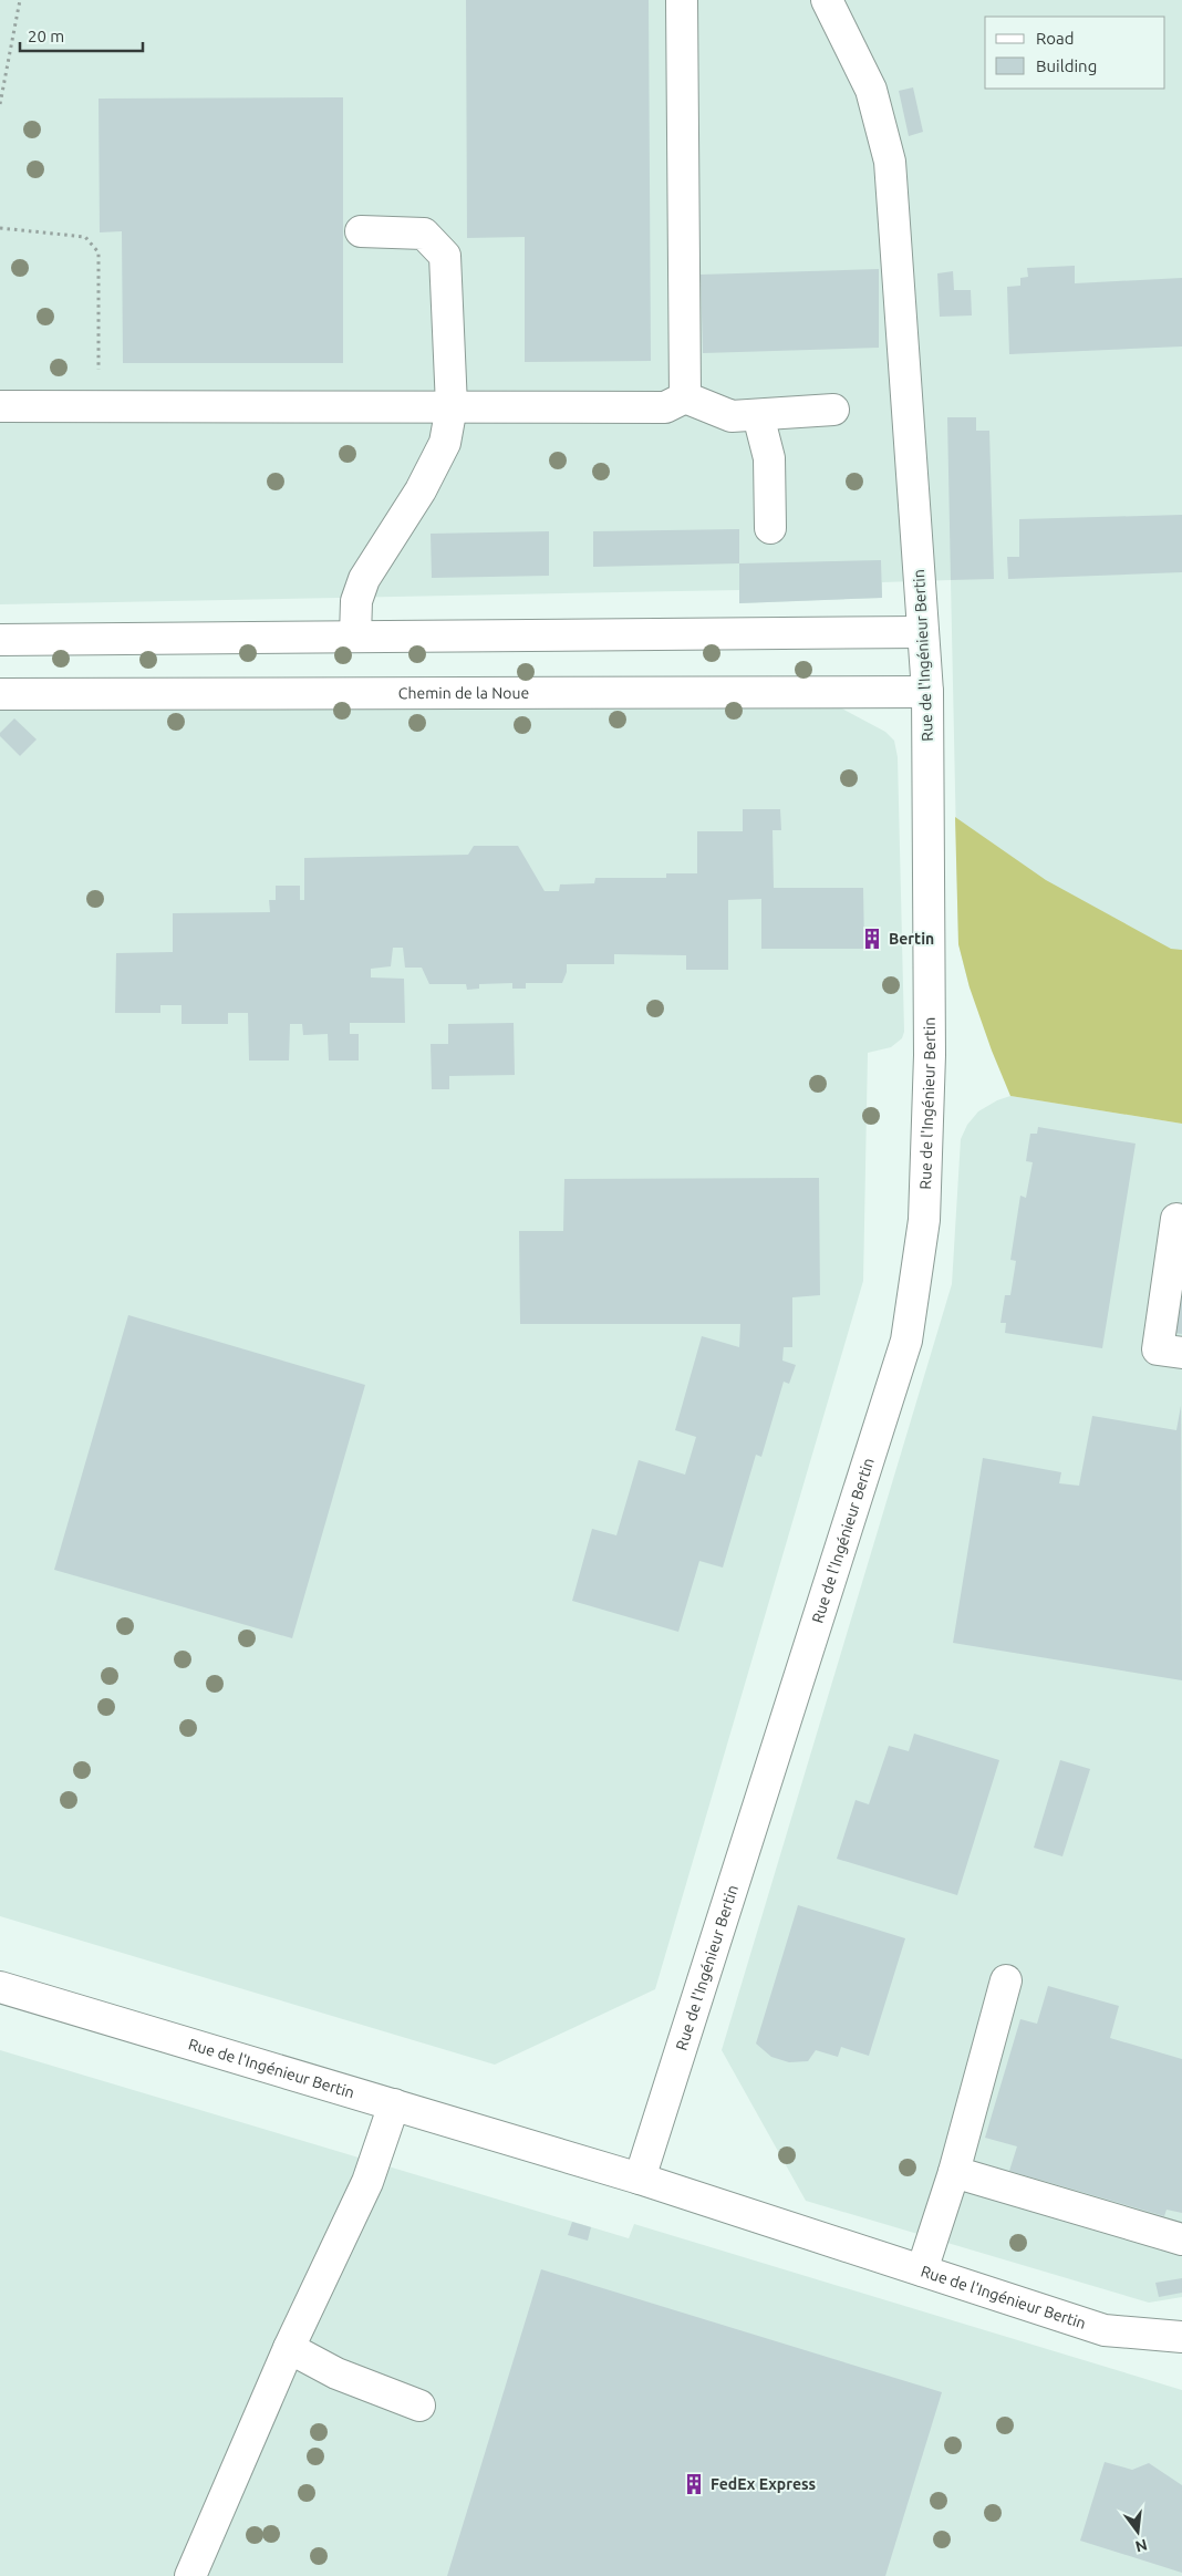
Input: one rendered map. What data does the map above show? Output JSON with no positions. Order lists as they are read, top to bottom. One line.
{"streets":{"street":["Rue de l'Ingénieur Bertin","Chemin de la Noue"]},"crossings":[["Rue de l'Ingénieur Bertin","Chemin de la Noue"]],"places":{"building":["Bertin","FedEx Express"]},"legend":["Road","Building"],"scale_bar":"20 m","north":"bottom"}
